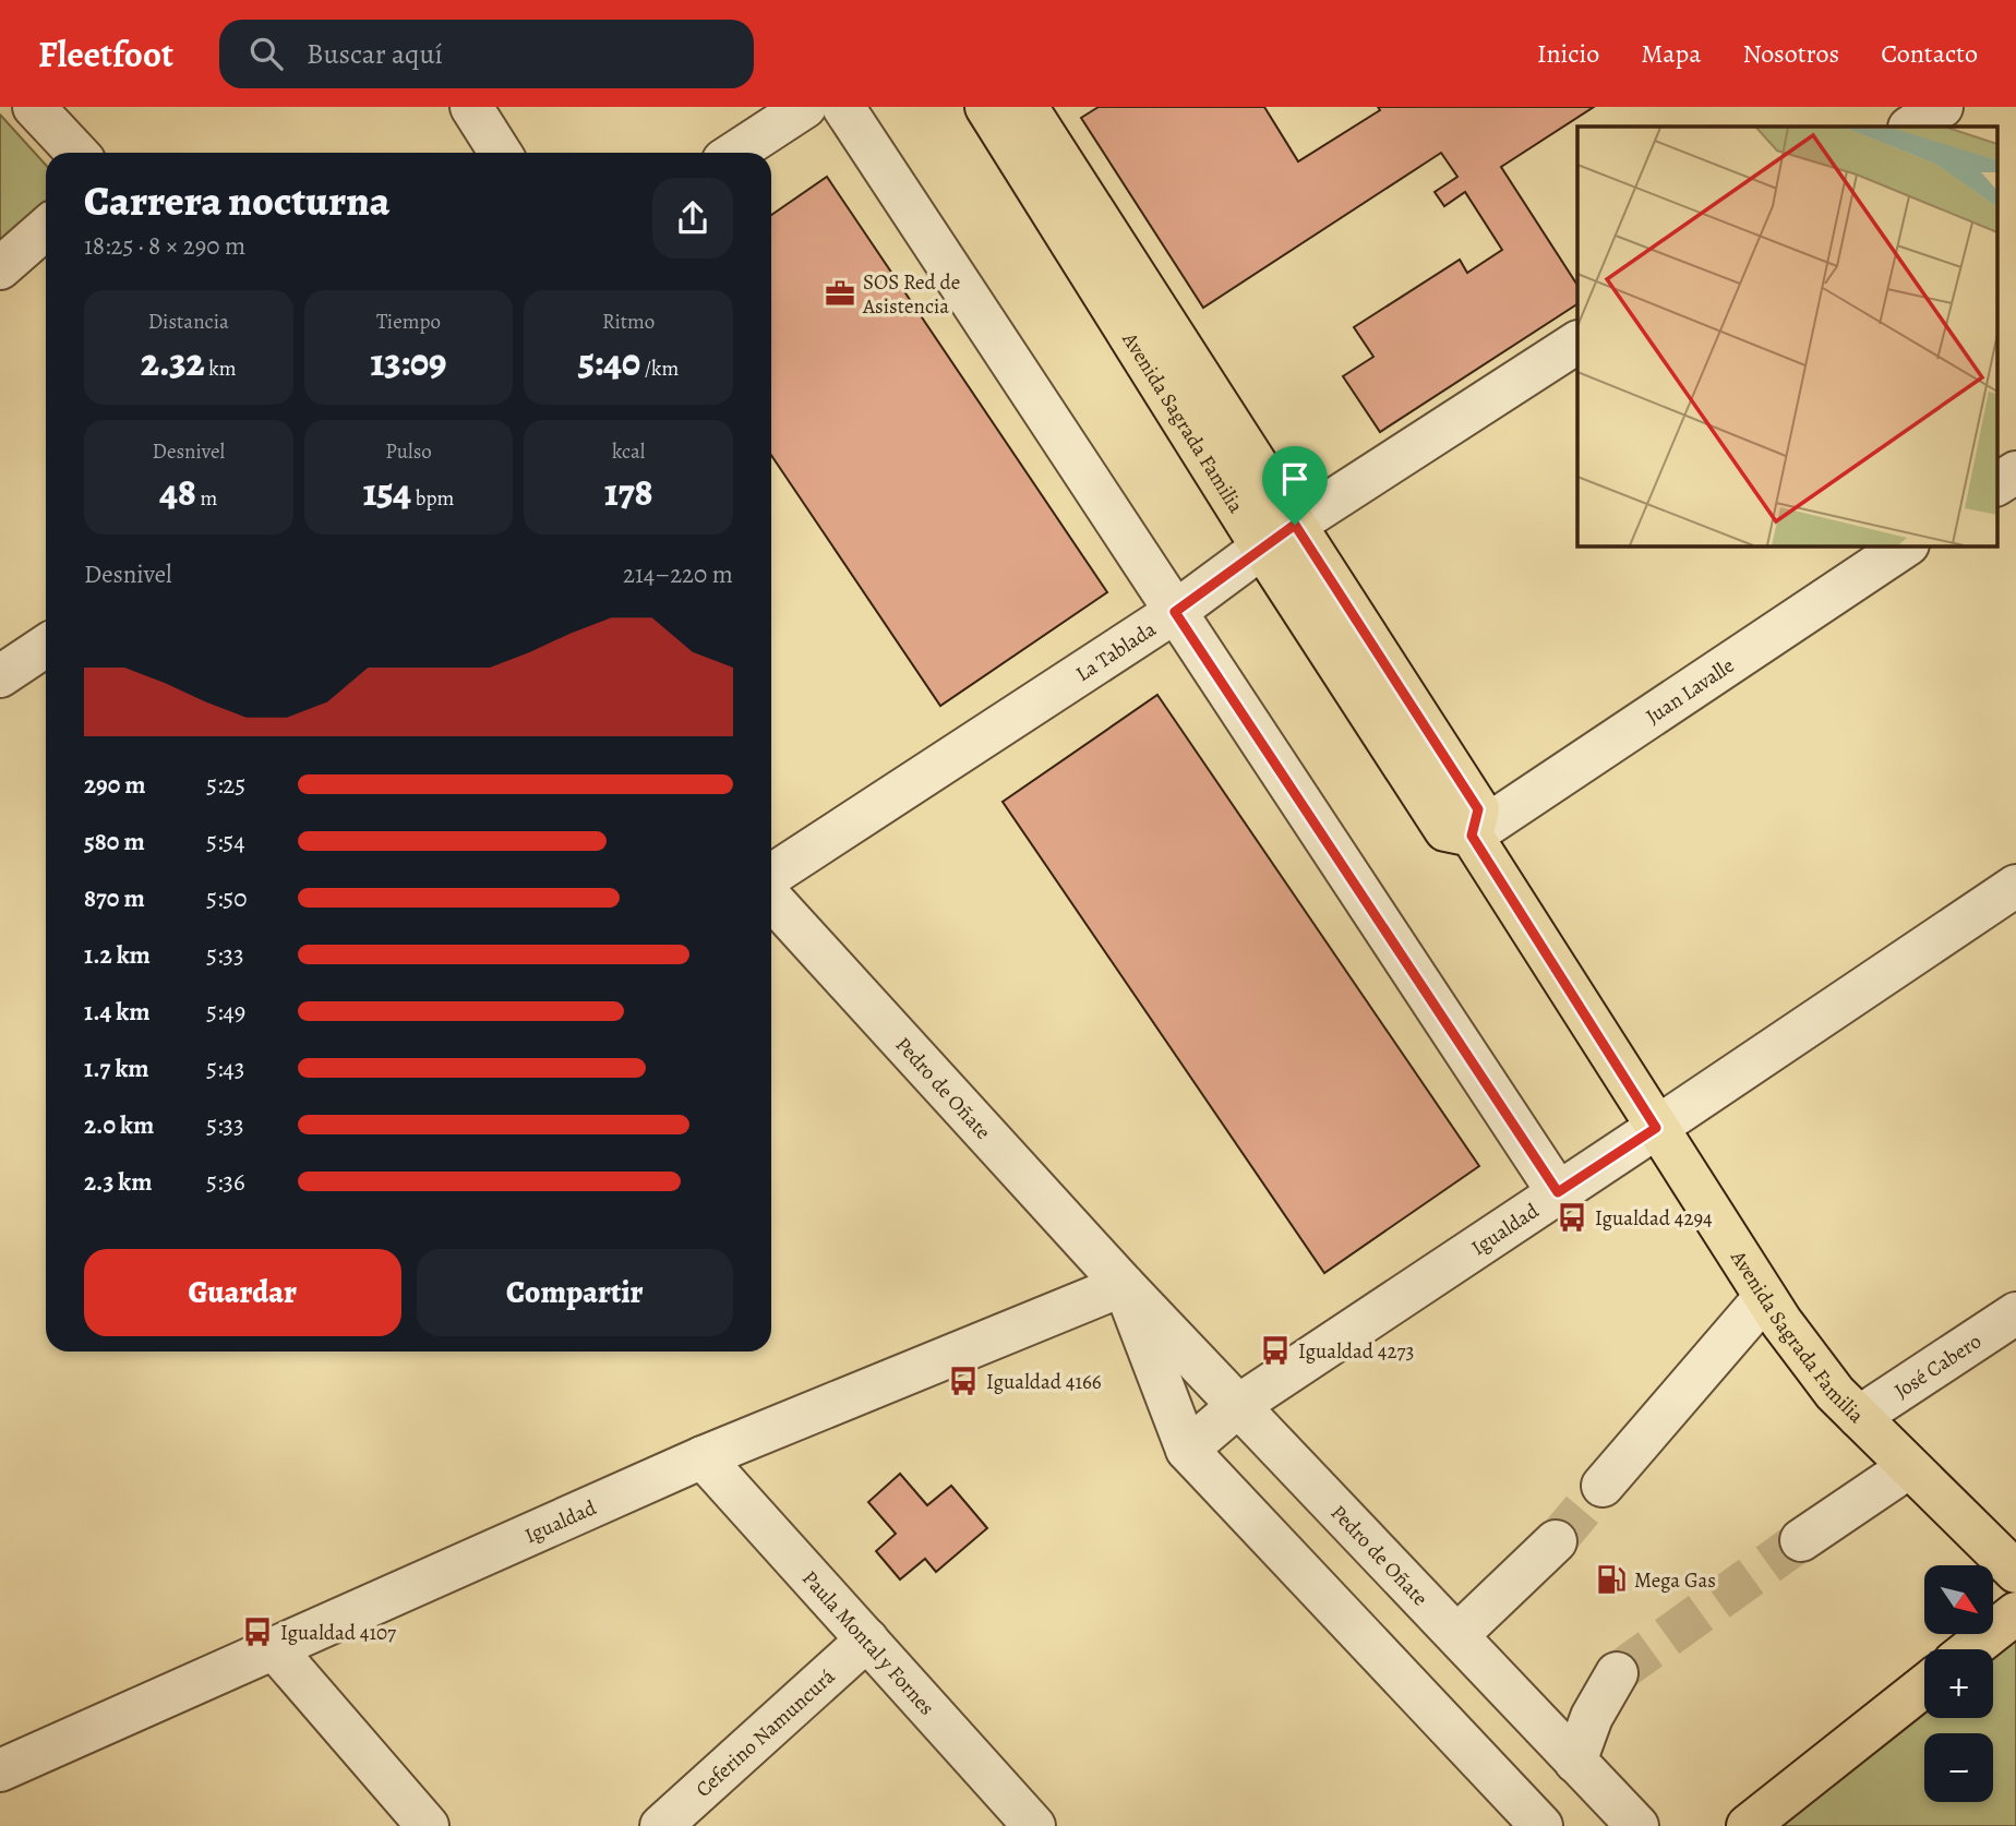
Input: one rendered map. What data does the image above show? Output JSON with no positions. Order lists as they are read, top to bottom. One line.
{"streets":{"main road":["Avenida Sagrada Familia"],"street":["La Tablada","Juan Lavalle","Pedro de Oñate","Igualdad","José Cabero","Paula Montal y Fornes","Ceferino Namuncurá"]},"crossings":[["Avenida Sagrada Familia","La Tablada"],["Avenida Sagrada Familia","Juan Lavalle"],["Avenida Sagrada Familia","Igualdad"],["Avenida Sagrada Familia","José Cabero"],["Pedro de Oñate","Igualdad"],["Igualdad","Paula Montal y Fornes"],["Paula Montal y Fornes","Ceferino Namuncurá"]],"places":{"office":["SOS Red de Asistencia"],"bus stop":["Igualdad 4294","Igualdad 4273","Igualdad 4166","Igualdad 4107"],"fuel station":["Mega Gas"]},"north":"bottom right","page":{"header":"Fleetfoot","search":"Buscar aquí","nav":["Inicio","Mapa","Nosotros","Contacto"],"heading":["Carrera nocturna","18:25 · 8 × 290 m"],"stats":[["Distancia","2.32 km"],["Tiempo","13:09"],["Ritmo","5:40 /km"],["Desnivel","48 m"],["Pulso","154 bpm"],["kcal","178"]],"chart":["Desnivel","214–220 m"],"list":[{"name":"290 m","note":"5:25"},{"name":"580 m","note":"5:54"},{"name":"870 m","note":"5:50"},{"name":"1.2 km","note":"5:33"},{"name":"1.4 km","note":"5:49"},{"name":"1.7 km","note":"5:43"},{"name":"2.0 km","note":"5:33"},{"name":"2.3 km","note":"5:36"}],"buttons":["Guardar","Compartir"],"map_buttons":["+","−"]}}
